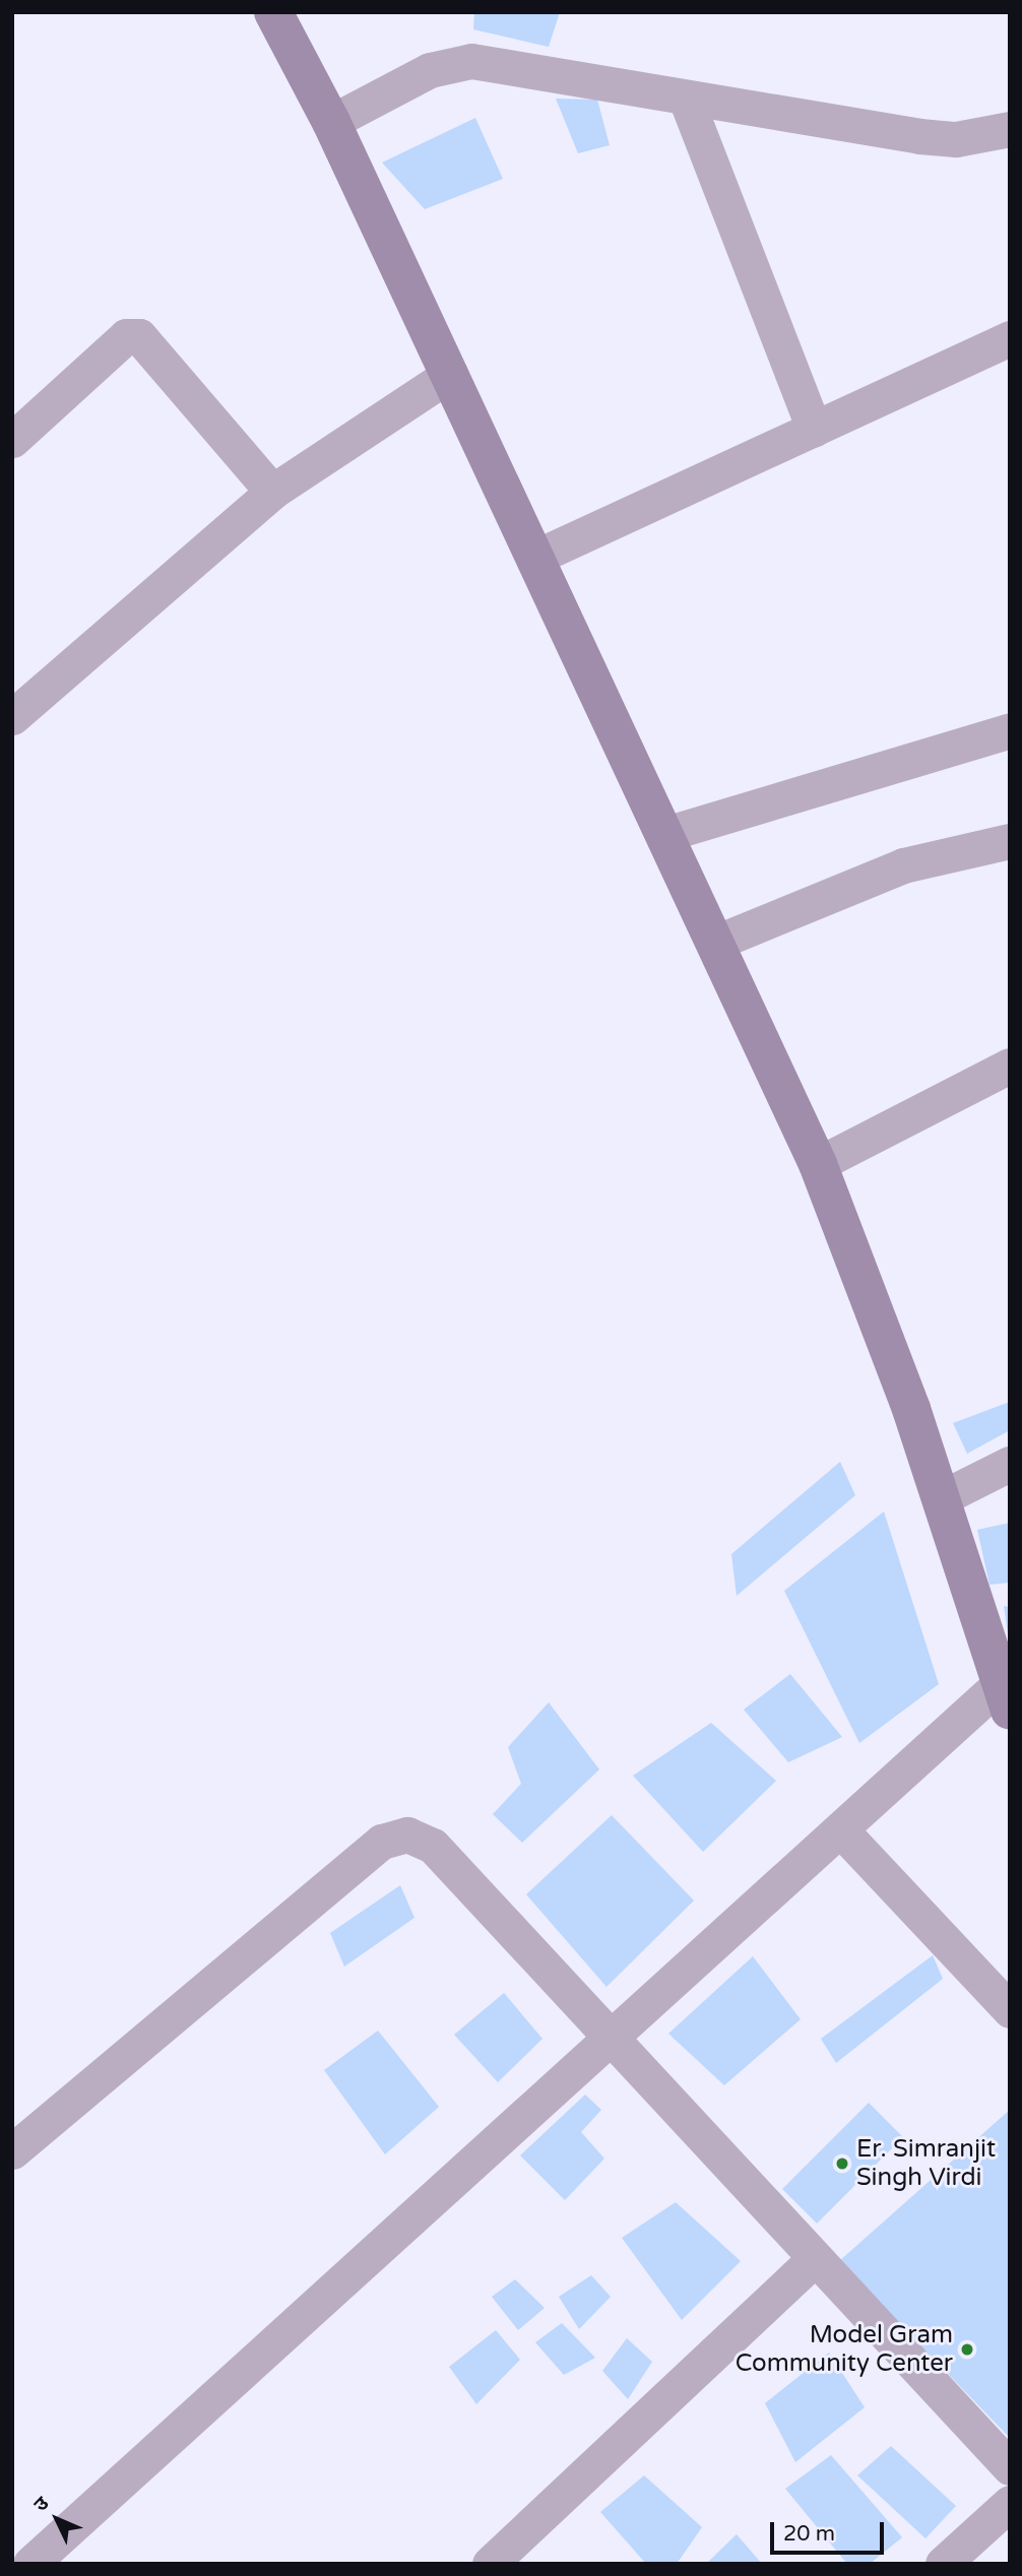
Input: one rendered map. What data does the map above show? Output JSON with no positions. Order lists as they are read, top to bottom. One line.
{"places":["Er. Simranjit Singh Virdi","Model Gram Community Center"],"scale_bar":"20 m","north":"top left"}
